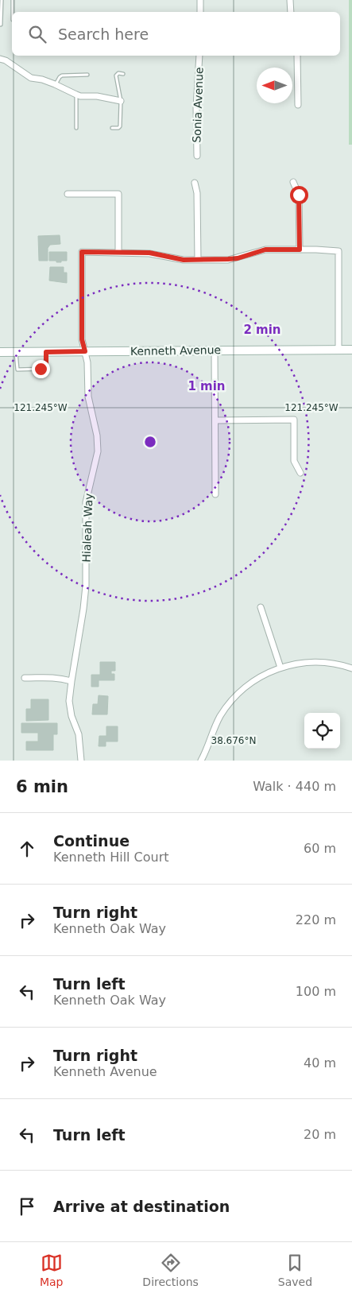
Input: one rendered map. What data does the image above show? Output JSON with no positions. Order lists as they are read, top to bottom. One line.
{"streets":{"main road":["Kenneth Avenue"],"street":["Sonia Avenue","Hialeah Way"]},"crossings":[["Kenneth Avenue","Hialeah Way"]],"north":"left","page":{"search":"Search here","heading":["6 min","Walk · 440 m"],"list":[["Continue","Kenneth Hill Court","60 m"],["Turn right","Kenneth Oak Way","220 m"],["Turn left","Kenneth Oak Way","100 m"],["Turn right","Kenneth Avenue","40 m"],["Turn left","20 m"],"Arrive at destination"],"nav":["Map","Directions","Saved"]},"coordinates":["121.245°W","38.676°N"],"rings":["2 min","1 min"]}
